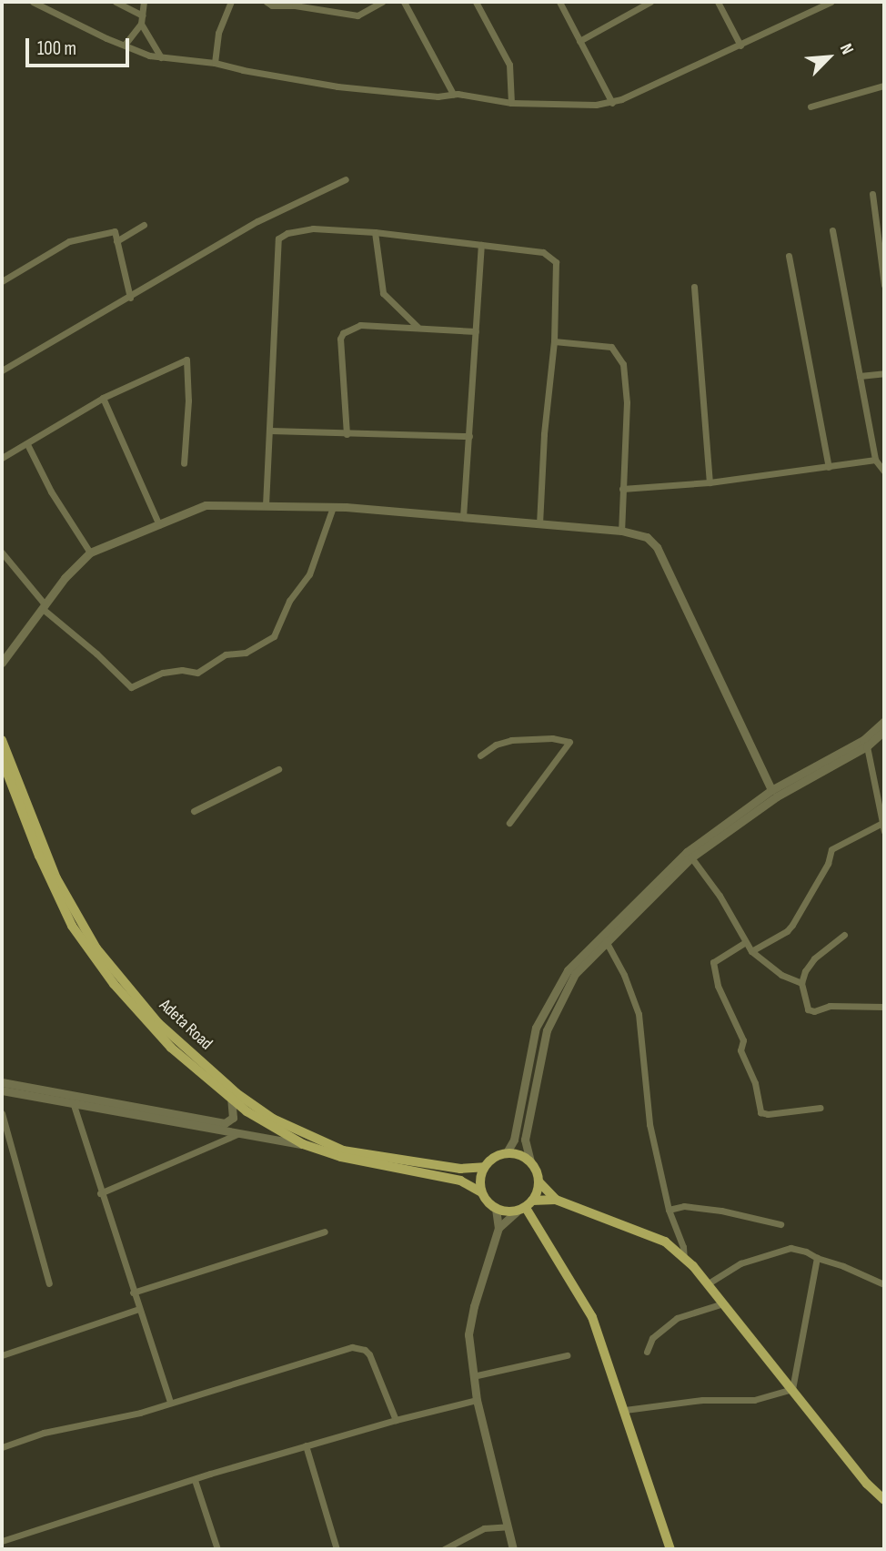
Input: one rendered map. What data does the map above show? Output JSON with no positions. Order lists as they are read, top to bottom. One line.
{"streets":{"main road":["Adeta Road"]},"scale_bar":"100 m","north":"top right"}
